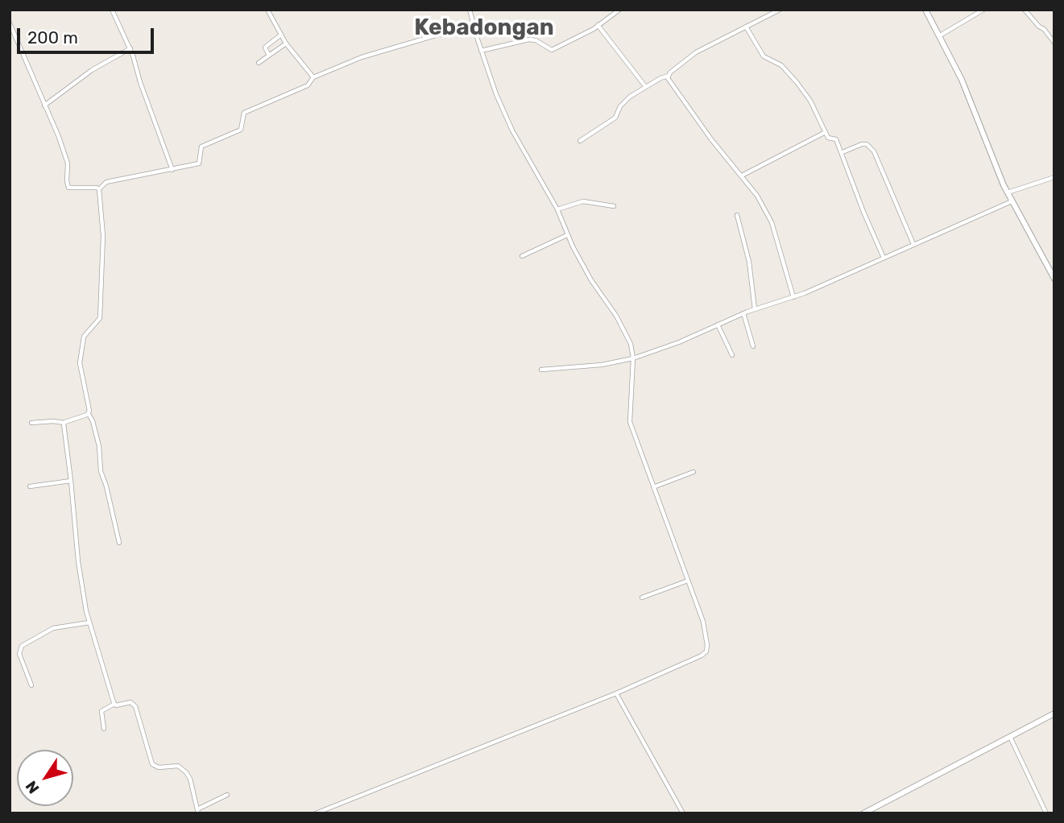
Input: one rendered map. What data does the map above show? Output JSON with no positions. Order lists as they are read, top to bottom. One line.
{"districts":["Kebadongan"],"scale_bar":"200 m","north":"bottom left"}
